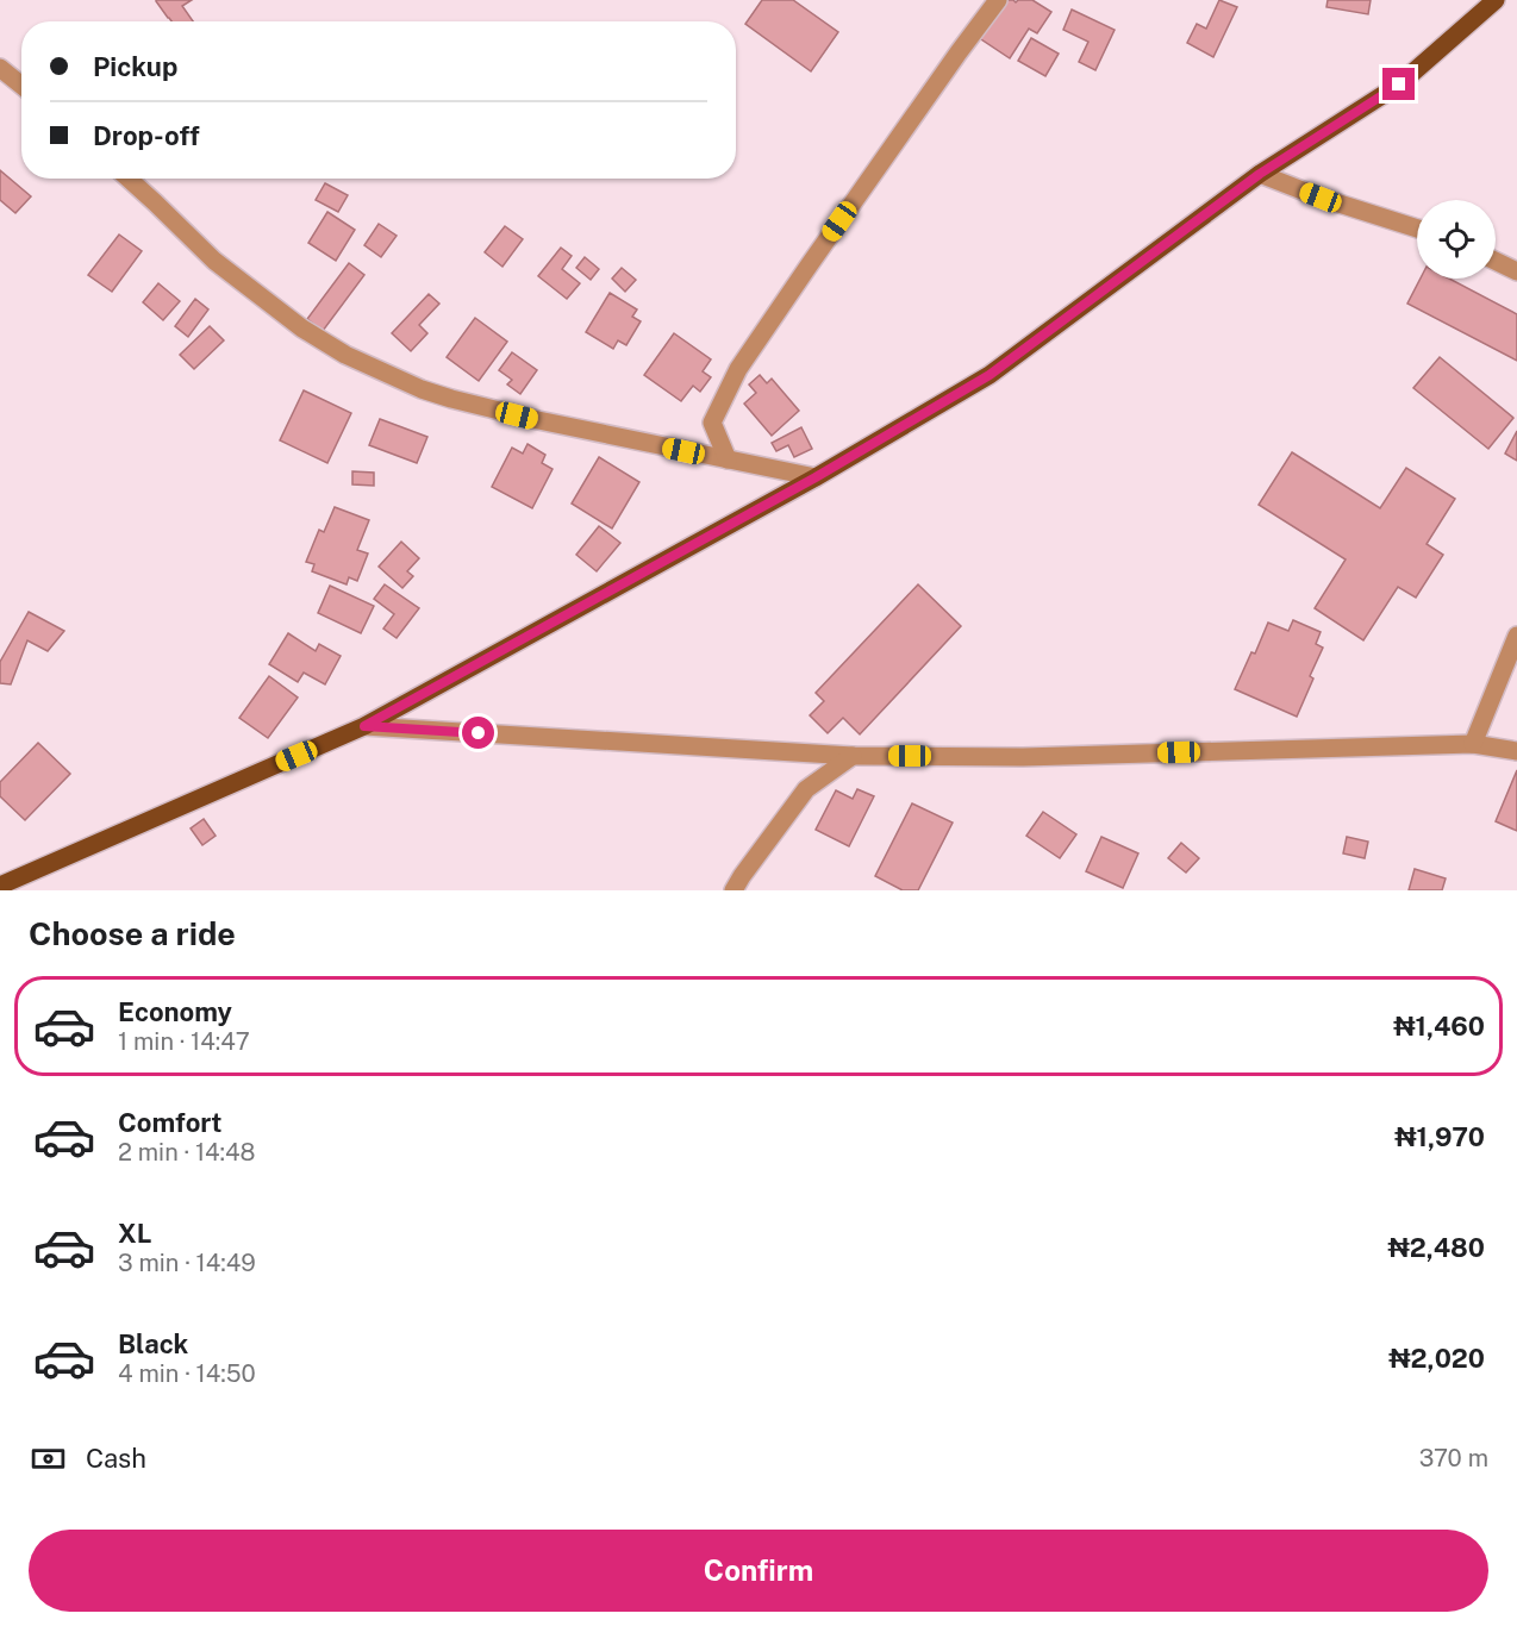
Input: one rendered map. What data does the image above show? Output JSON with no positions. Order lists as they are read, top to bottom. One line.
{"page":{"banner":["Pickup","Drop-off"],"heading":"Choose a ride","list":[{"name":"Economy","note":"1 min · 14:47","value":"₦1,460"},{"name":"Comfort","note":"2 min · 14:48","value":"₦1,970"},{"name":"XL","note":"3 min · 14:49","value":"₦2,480"},{"name":"Black","note":"4 min · 14:50","value":"₦2,020"}],"pay":["Cash","370 m"],"buttons":"Confirm"}}
